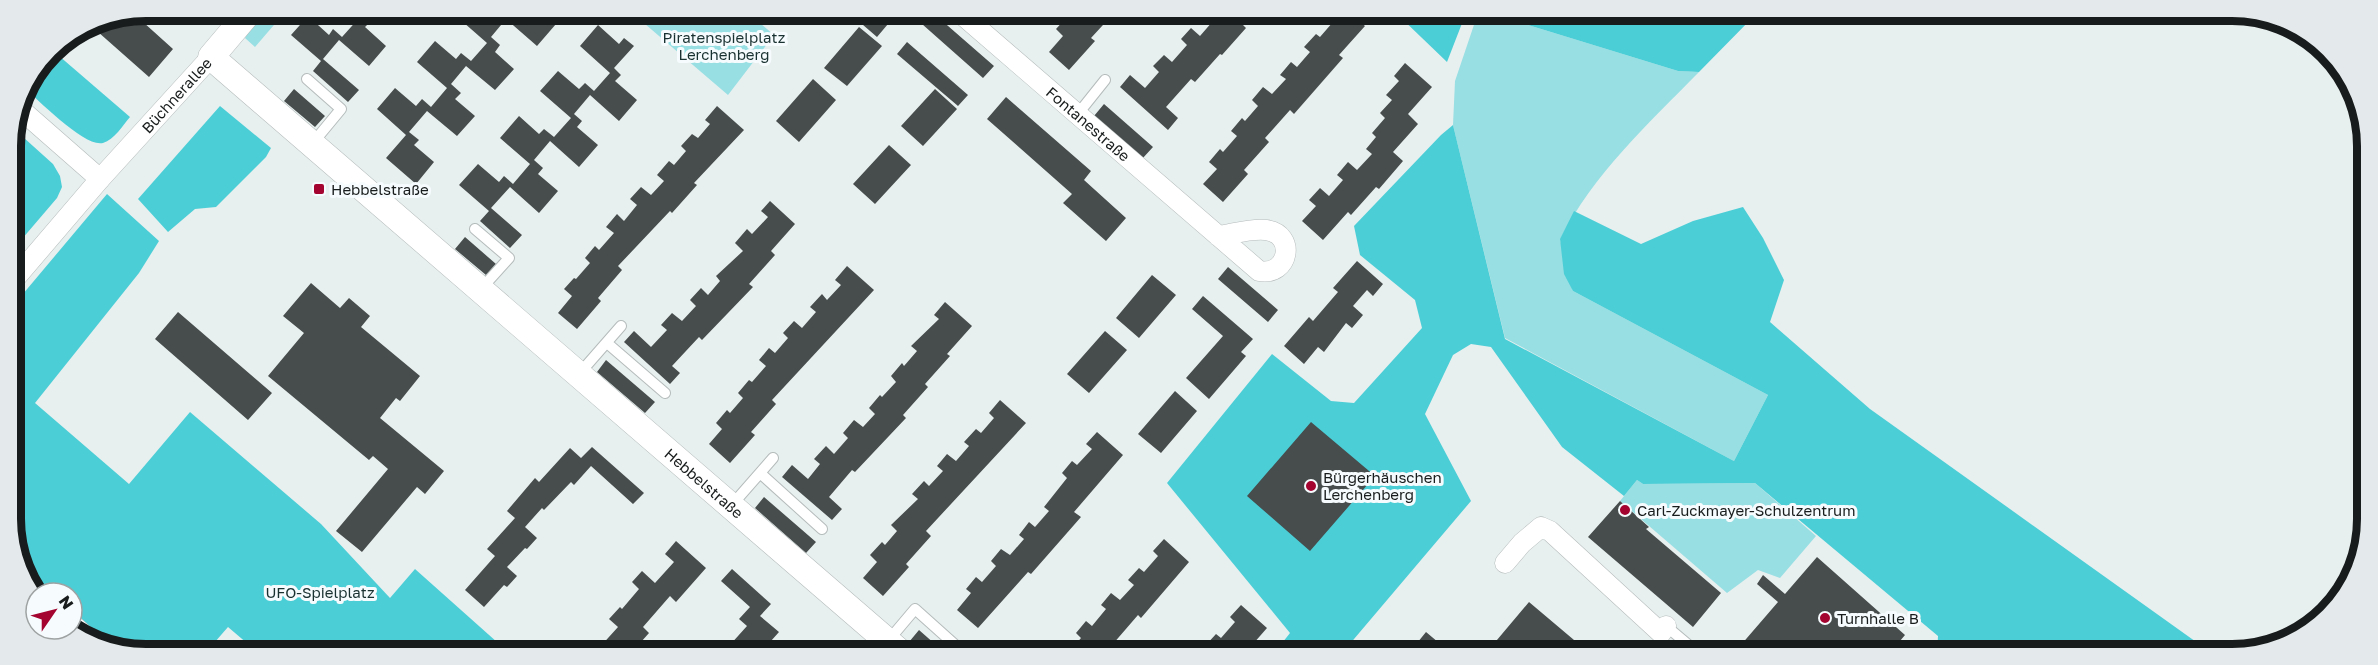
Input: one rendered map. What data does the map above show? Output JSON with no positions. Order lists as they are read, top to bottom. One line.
{"streets":{"street":["Büchnerallee","Fontanestraße","Hebbelstraße"]},"crossings":[["Büchnerallee","Hebbelstraße"]],"parks":["Piratenspielplatz Lerchenberg","UFO-Spielplatz"],"places":{"transit":["Hebbelstraße"],"other":["Bürgerhäuschen Lerchenberg","Carl-Zuckmayer-Schulzentrum","Turnhalle B"]},"north":"top right"}
